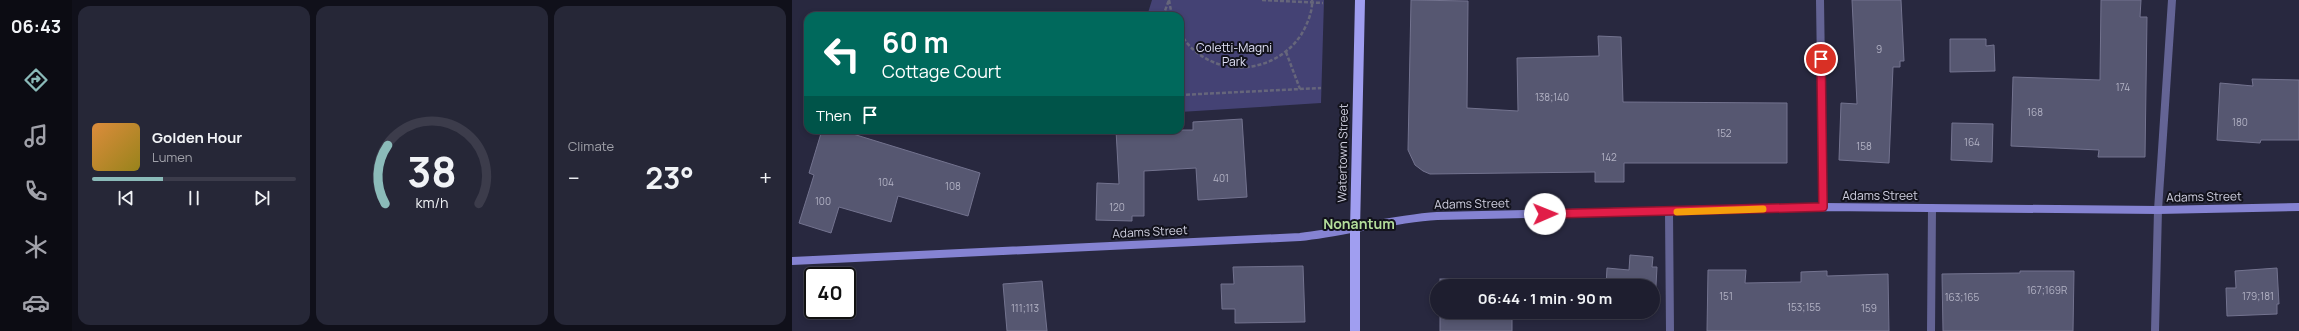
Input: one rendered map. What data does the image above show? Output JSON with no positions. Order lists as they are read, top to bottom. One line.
{"streets":{"main road":["Watertown Street"],"street":["Adams Street"]},"crossings":[["Watertown Street","Adams Street"]],"districts":["Nonantum"],"parks":["Coletti-Magni Park"],"house_numbers":["9","174","138;140","168","180","152","164","158","142","401","104","108","100","120","167;169R","151","179;181","163;165","153;155","111;113","159"],"page":{"tabs":"06:43","tile":"Climate","turn":["60 m","Cottage Court"],"then":"Then","song":["Golden Hour","Lumen"],"heat":["−","23°","+"],"limit":"40","trip":"06:44 · 1 min · 90 m","gauge":["38","km/h"]}}
